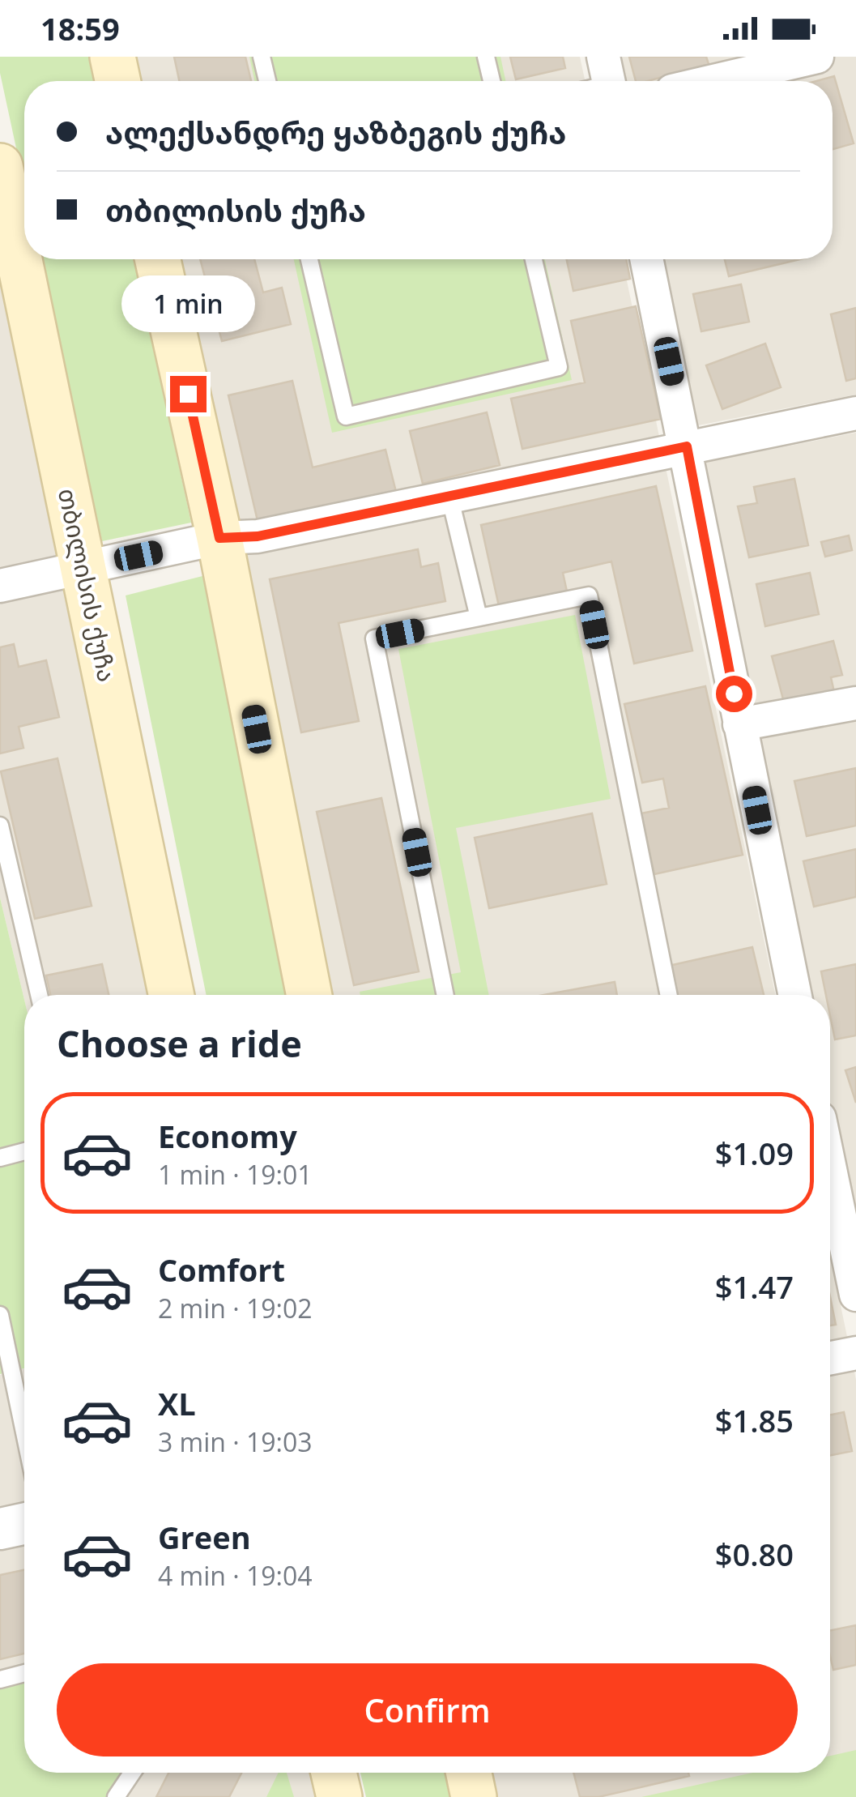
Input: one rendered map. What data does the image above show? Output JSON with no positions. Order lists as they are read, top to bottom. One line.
{"streets":{"main road":["თბილისის ქუჩა"]},"page":{"status":"18:59","banner":["ალექსანდრე ყაზბეგის ქუჩა","თბილისის ქუჩა"],"bubble":"1 min","heading":"Choose a ride","list":[{"name":"Economy","note":"1 min · 19:01","value":"$1.09"},{"name":"Comfort","note":"2 min · 19:02","value":"$1.47"},{"name":"XL","note":"3 min · 19:03","value":"$1.85"},{"name":"Green","note":"4 min · 19:04","value":"$0.80"}],"buttons":"Confirm"}}
